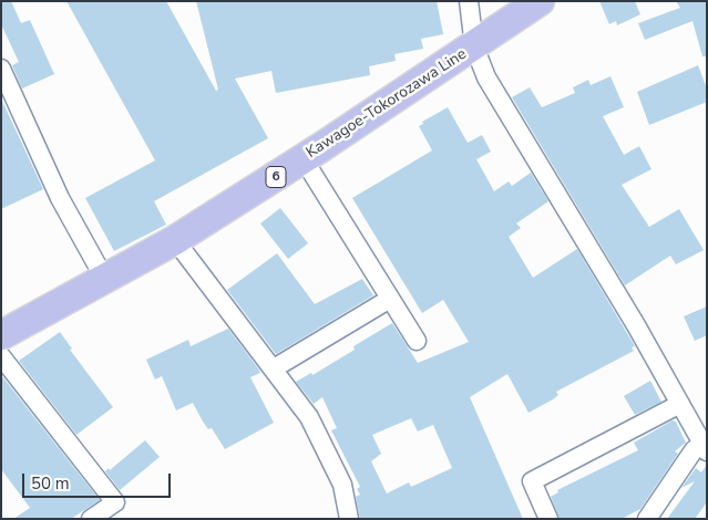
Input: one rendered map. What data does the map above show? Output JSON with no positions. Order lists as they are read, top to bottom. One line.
{"streets":{"main road":["Kawagoe-Tokorozawa Line","6"]},"scale_bar":"50 m"}
